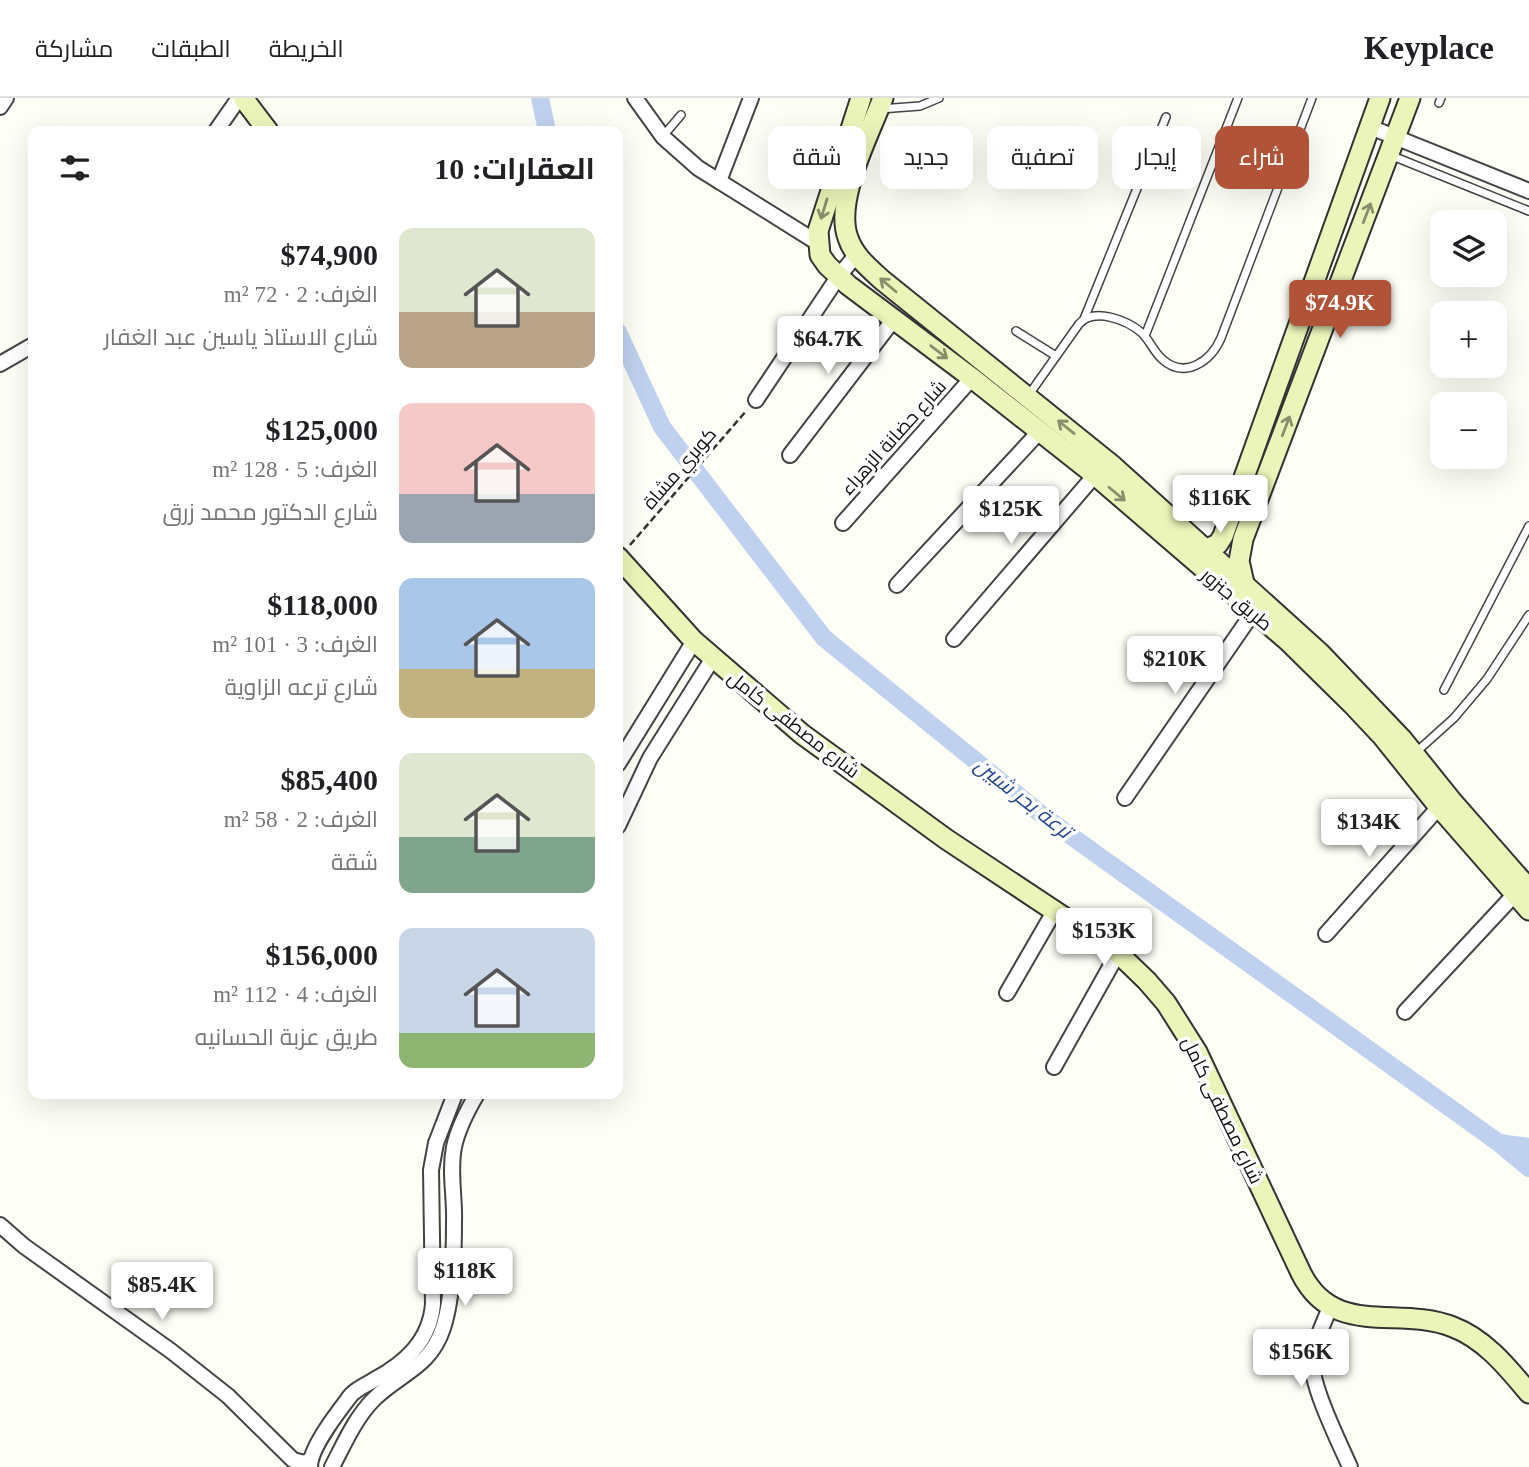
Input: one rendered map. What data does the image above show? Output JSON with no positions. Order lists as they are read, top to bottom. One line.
{"streets":{"main road":["طريق جنزور","شارع مصطفى كامل"],"street":["شارع حضانة الزهراء"],"path":["كوبري مشاة"]},"crossings":[["شارع حضانة الزهراء","طريق جنزور"]],"water":["ترعة بحر شبين"],"page":{"header":"Keyplace","nav":["الخريطة","الطبقات","مشاركة"],"chip":["شراء","إيجار","تصفية","جديد","شقة"],"heading":"العقارات: 10","map_buttons":["+","−"],"list":[{"name":"$74,900","note":"الغرف: 2 · 72 m² · شارع الاستاذ ياسين عبد الغفار"},{"name":"$125,000","note":"الغرف: 5 · 128 m² · شارع الدكتور محمد زرق"},{"name":"$118,000","note":"الغرف: 3 · 101 m² · شارع ترعه الزاوية"},{"name":"$85,400","note":"الغرف: 2 · 58 m² · شقة"},{"name":"$156,000","note":"الغرف: 4 · 112 m² · طريق عزبة الحسانيه"}],"price":["$74.9K","$64.7K","$116K","$125K","$210K","$134K","$153K","$118K","$85.4K","$156K"]}}
